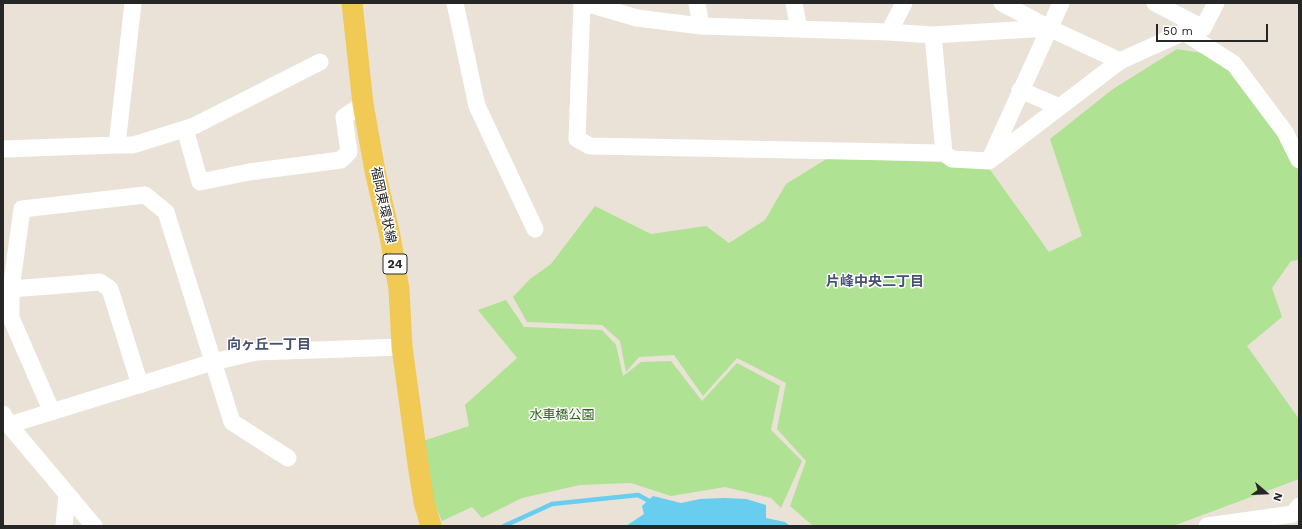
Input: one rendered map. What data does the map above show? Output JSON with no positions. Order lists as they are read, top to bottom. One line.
{"streets":{"main road":["福岡東環状線","24"]},"districts":["片峰中央二丁目","向ヶ丘一丁目"],"parks":["水車橋公園"],"scale_bar":"50 m","north":"right"}
